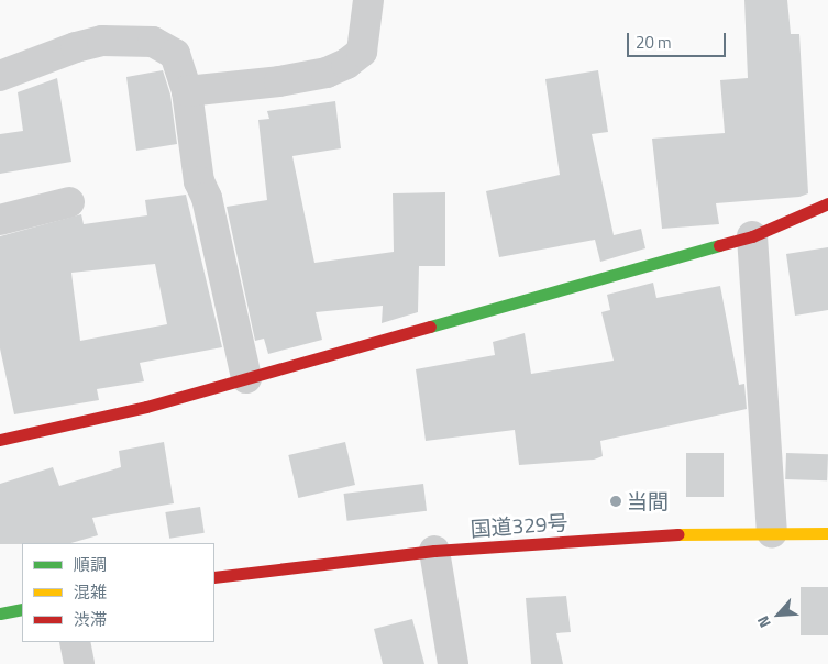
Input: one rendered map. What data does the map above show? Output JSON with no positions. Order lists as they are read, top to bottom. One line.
{"streets":{"main road":["国道329号"]},"places":["当間"],"legend":["順調","混雑","渋滞"],"scale_bar":"20 m","north":"bottom left"}
